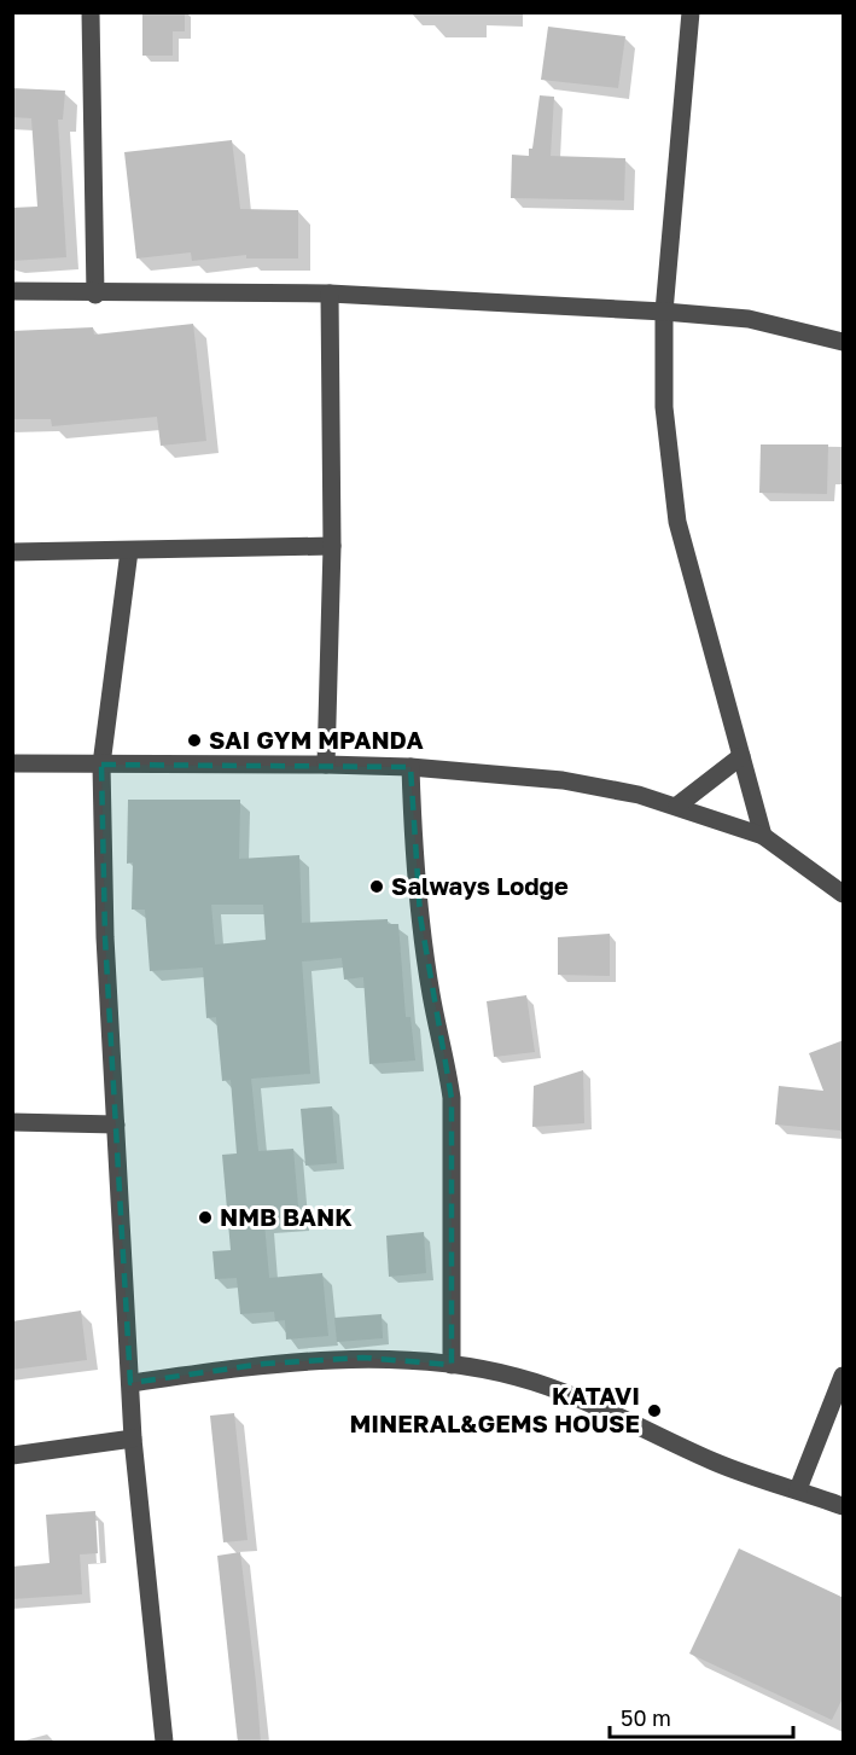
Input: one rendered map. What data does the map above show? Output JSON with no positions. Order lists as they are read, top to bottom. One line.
{"places":["SAI GYM MPANDA","Salways Lodge","NMB BANK","KATAVI MINERAL&GEMS HOUSE"],"scale_bar":"50 m"}
